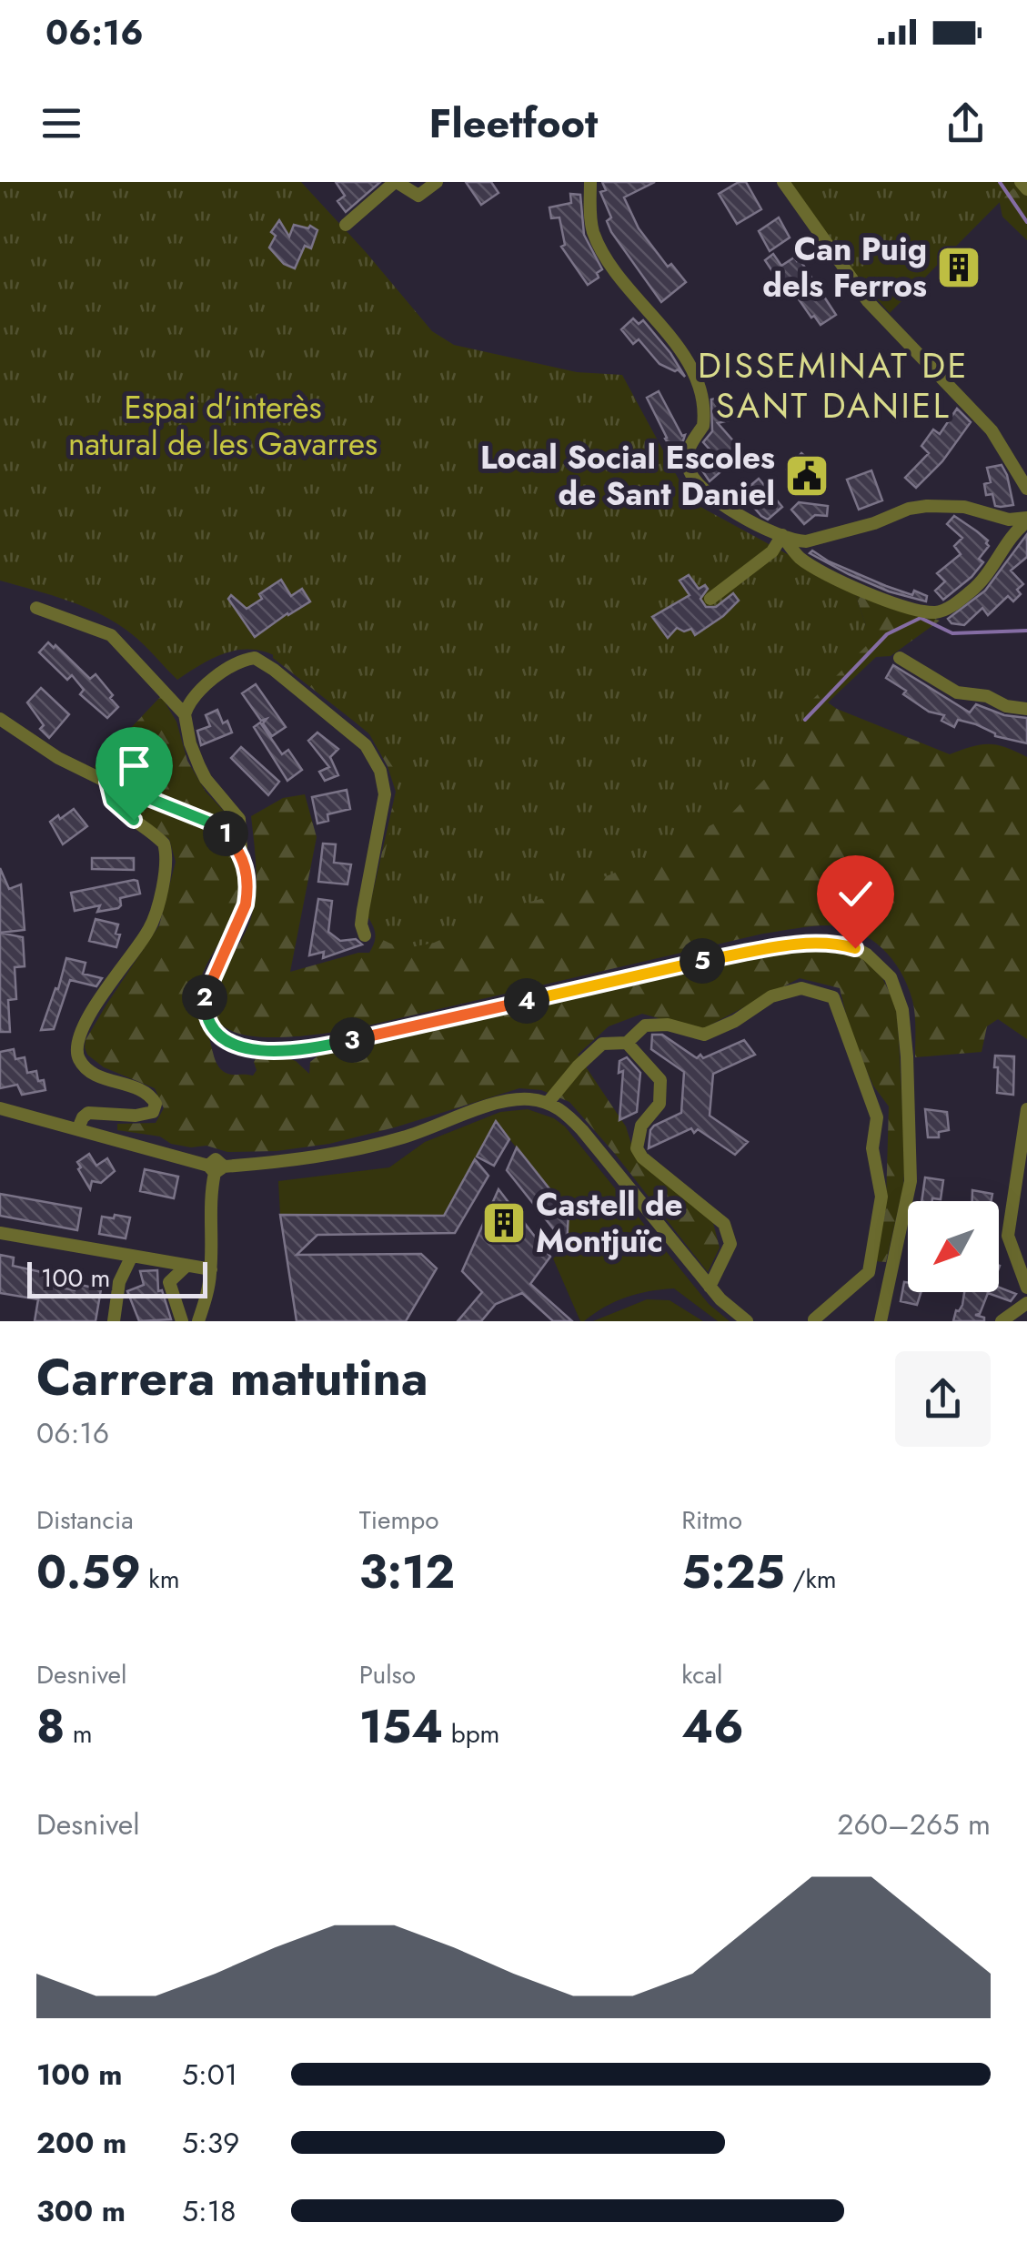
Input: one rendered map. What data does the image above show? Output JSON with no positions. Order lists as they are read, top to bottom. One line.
{"districts":["DISSEMINAT DE SANT DANIEL"],"parks":["Espai d'interès natural de les Gavarres"],"places":{"building":["Can Puig dels Ferros","Castell de Montjuïc"],"public building":["Local Social Escoles de Sant Daniel"]},"scale_bar":"100 m","north":"bottom left","page":{"status":"06:16","header":"Fleetfoot","pins":["1","5","2","4","3"],"scale":"100 m","heading":["Carrera matutina","06:16"],"stats":[["Distancia","0.59 km"],["Tiempo","3:12"],["Ritmo","5:25 /km"],["Desnivel","8 m"],["Pulso","154 bpm"],["kcal","46"]],"chart":["Desnivel","260–265 m"],"list":[{"name":"100 m","note":"5:01"},{"name":"200 m","note":"5:39"},{"name":"300 m","note":"5:18"}]}}
